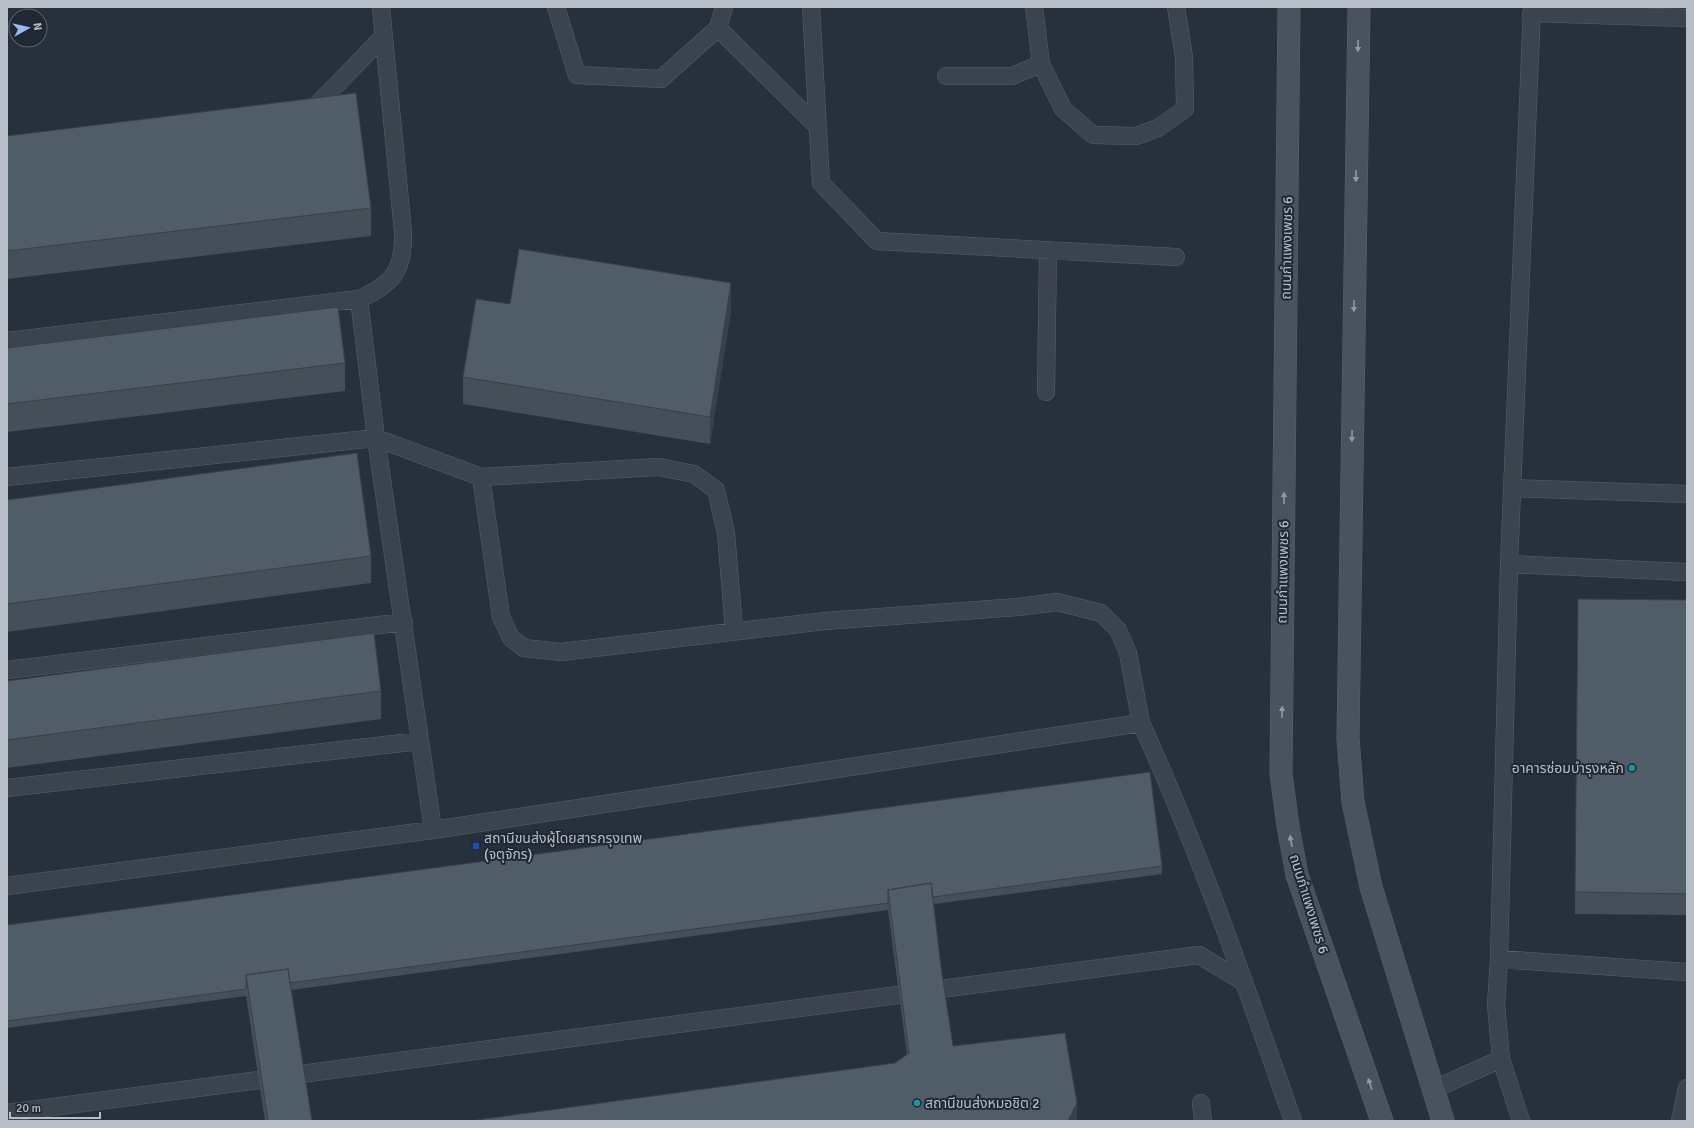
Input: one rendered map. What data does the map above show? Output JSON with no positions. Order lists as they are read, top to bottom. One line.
{"streets":{"street":["ถนนกำแพงเพชร 6"]},"places":{"other":["อาคารซ่อมบำรุงหลัก","สถานีขนส่งหมอชิต 2"],"transit":["สถานีขนส่งผู้โดยสารกรุงเทพ (จตุจักร)"]},"scale_bar":"20 m","north":"right"}
